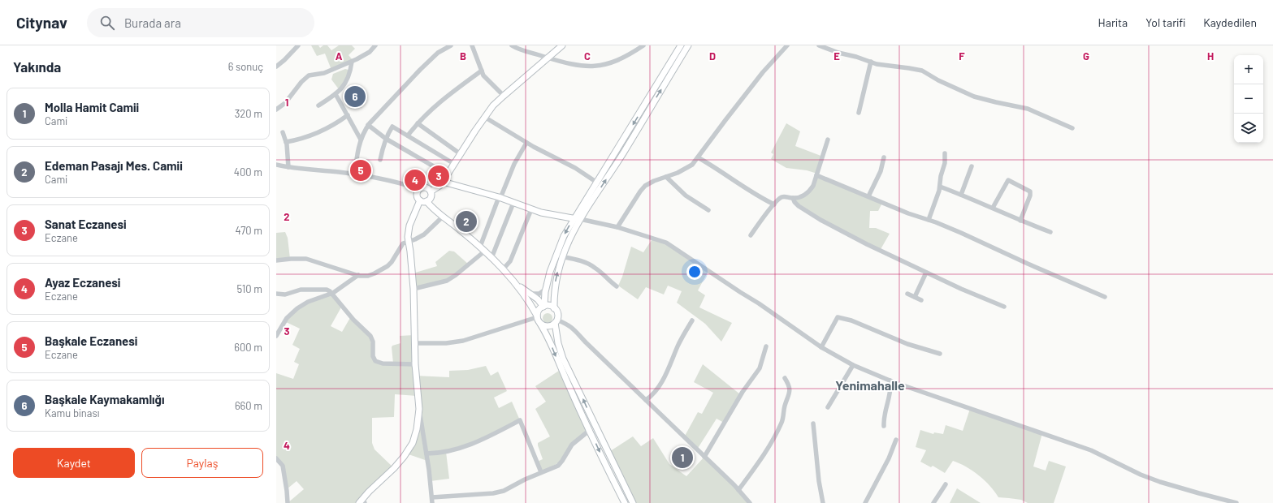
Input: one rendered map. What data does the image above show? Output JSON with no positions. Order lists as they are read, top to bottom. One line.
{"districts":["Yenimahalle"],"page":{"header":"Citynav","search":"Burada ara","nav":["Harita","Yol tarifi","Kaydedilen"],"heading":["Yakında","6 sonuç"],"map_buttons":["+","−"],"pins":["6","5","3","4","2","1"],"list":[{"mark":"1","name":"Molla Hamit Camii","note":"Cami","value":"320 m"},{"mark":"2","name":"Edeman Pasajı Mes. Camii","note":"Cami","value":"400 m"},{"mark":"3","name":"Sanat Eczanesi","note":"Eczane","value":"470 m"},{"mark":"4","name":"Ayaz Eczanesi","note":"Eczane","value":"510 m"},{"mark":"5","name":"Başkale Eczanesi","note":"Eczane","value":"600 m"},{"mark":"6","name":"Başkale Kaymakamlığı","note":"Kamu binası","value":"660 m"}],"buttons":["Kaydet","Paylaş"]},"grid":{"columns":["A","B","C","D","E","F","G","H"],"rows":["1","2","3","4"]}}
